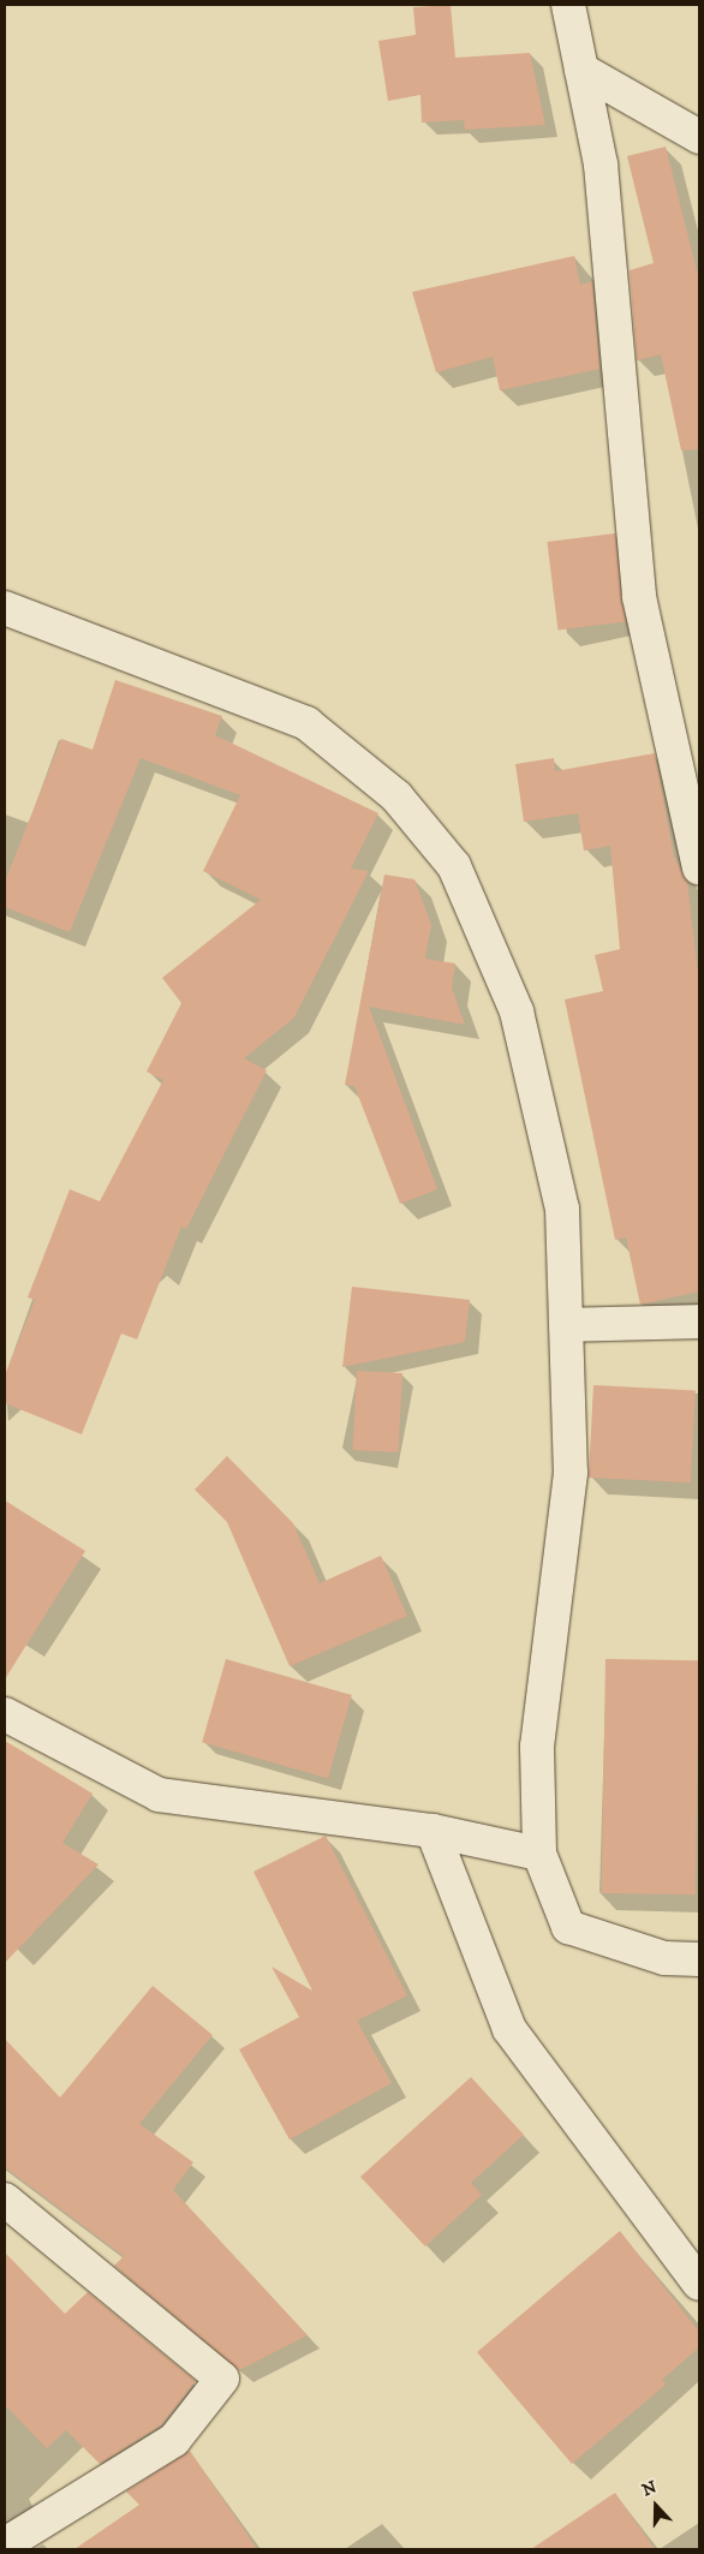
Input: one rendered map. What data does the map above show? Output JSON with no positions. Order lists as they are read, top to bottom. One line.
{"north":"top"}
